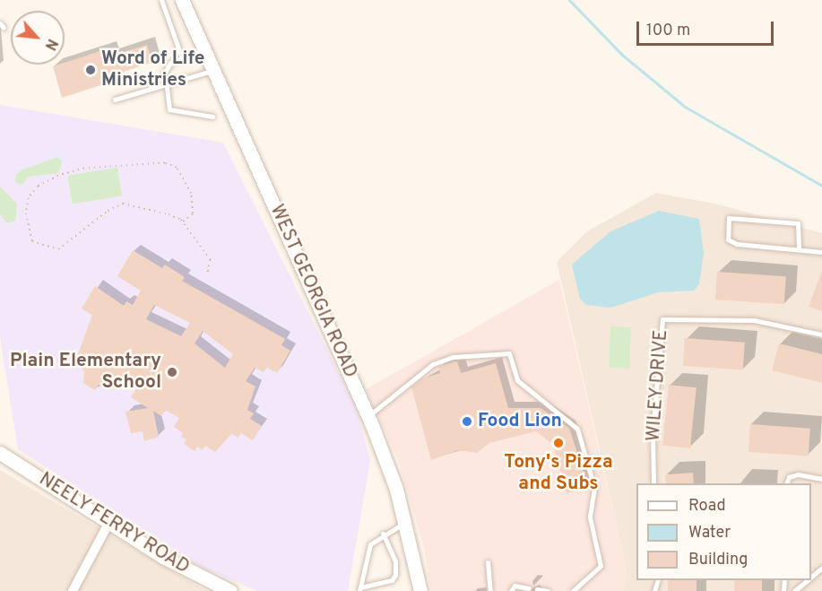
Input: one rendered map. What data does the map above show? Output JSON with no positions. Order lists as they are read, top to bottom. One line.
{"streets":{"main road":["WEST GEORGIA ROAD","NEELY FERRY ROAD"],"lane":["WILEY DRIVE"]},"places":["Word of Life Ministries","Plain Elementary School","Food Lion","Tony's Pizza and Subs"],"legend":["Road","Water","Building"],"scale_bar":"100 m","north":"bottom right"}
